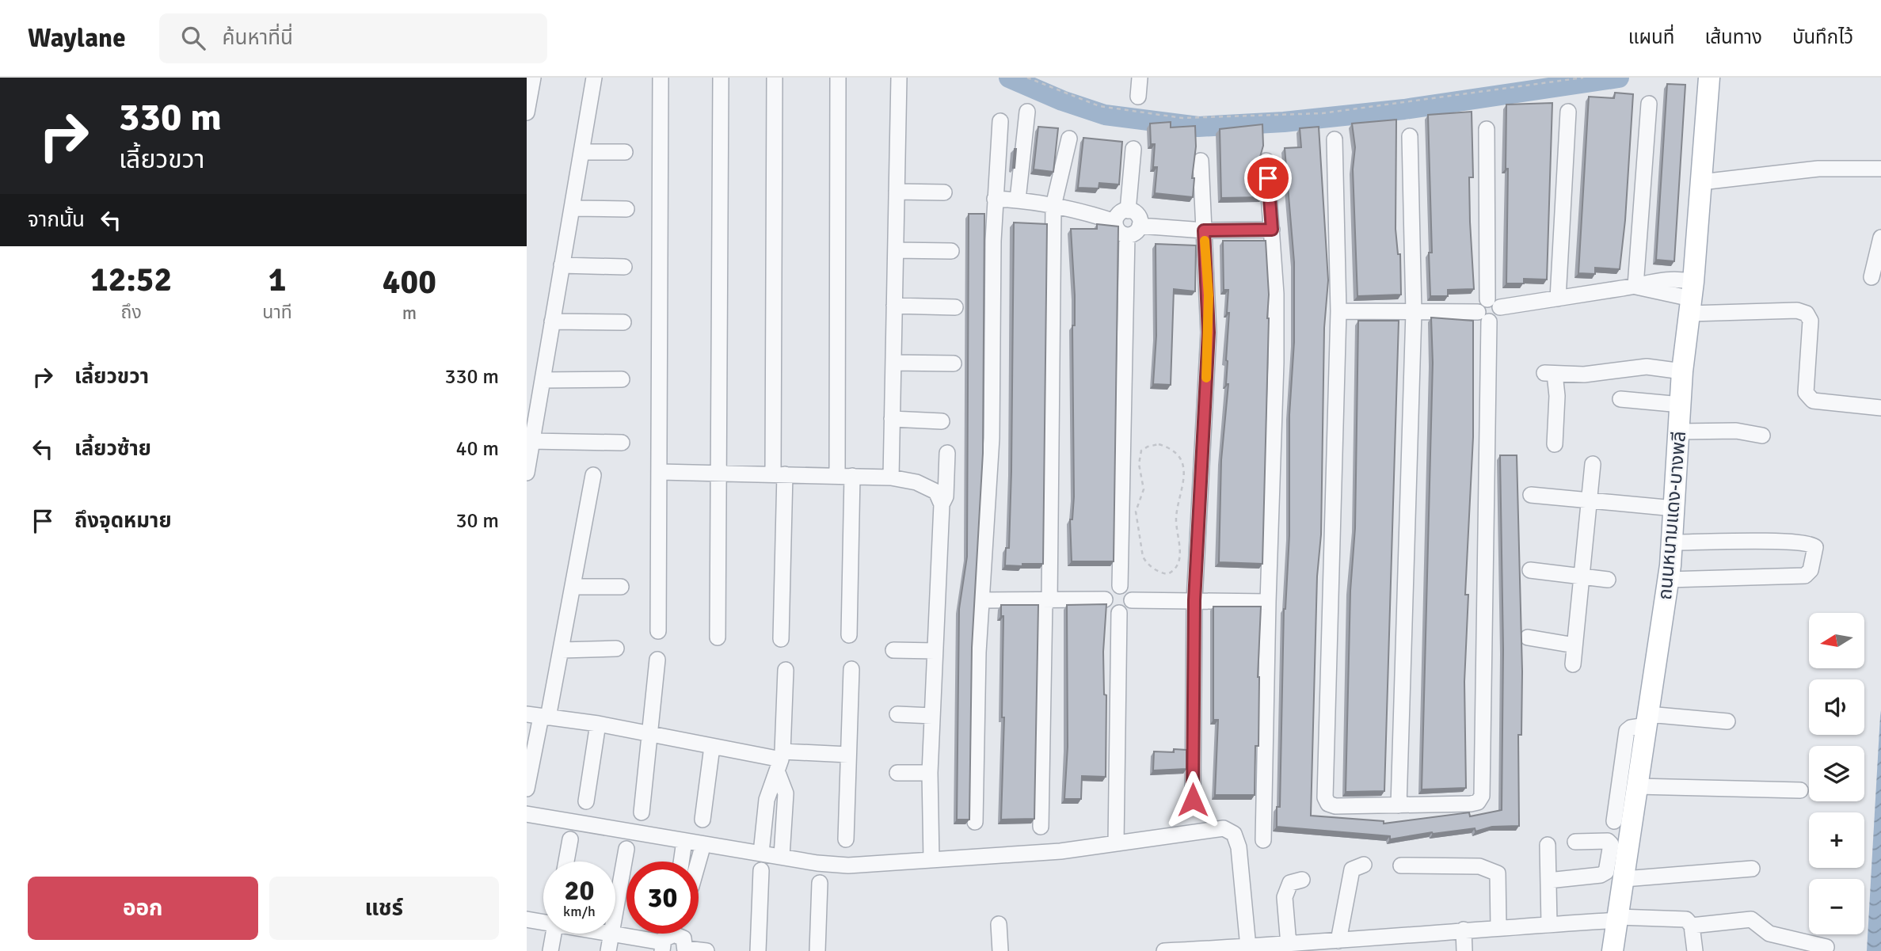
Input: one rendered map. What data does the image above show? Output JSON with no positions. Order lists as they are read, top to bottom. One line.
{"streets":{"main road":["ถนนหนามแดง-บางพลี"]},"north":"left","page":{"header":"Waylane","search":"ค้นหาที่นี่","nav":["แผนที่","เส้นทาง","บันทึกไว้"],"turn":["330 m","เลี้ยวขวา"],"then":"จากนั้น","eta":["12:52","ถึง","1","นาที","400","m"],"list":[{"name":"เลี้ยวขวา","value":"330 m"},{"name":"เลี้ยวซ้าย","value":"40 m"},{"name":"ถึงจุดหมาย","value":"30 m"}],"map_buttons":["+","−"],"speed":"20 km/h","limit":"30","buttons":["ออก","แชร์"]}}
